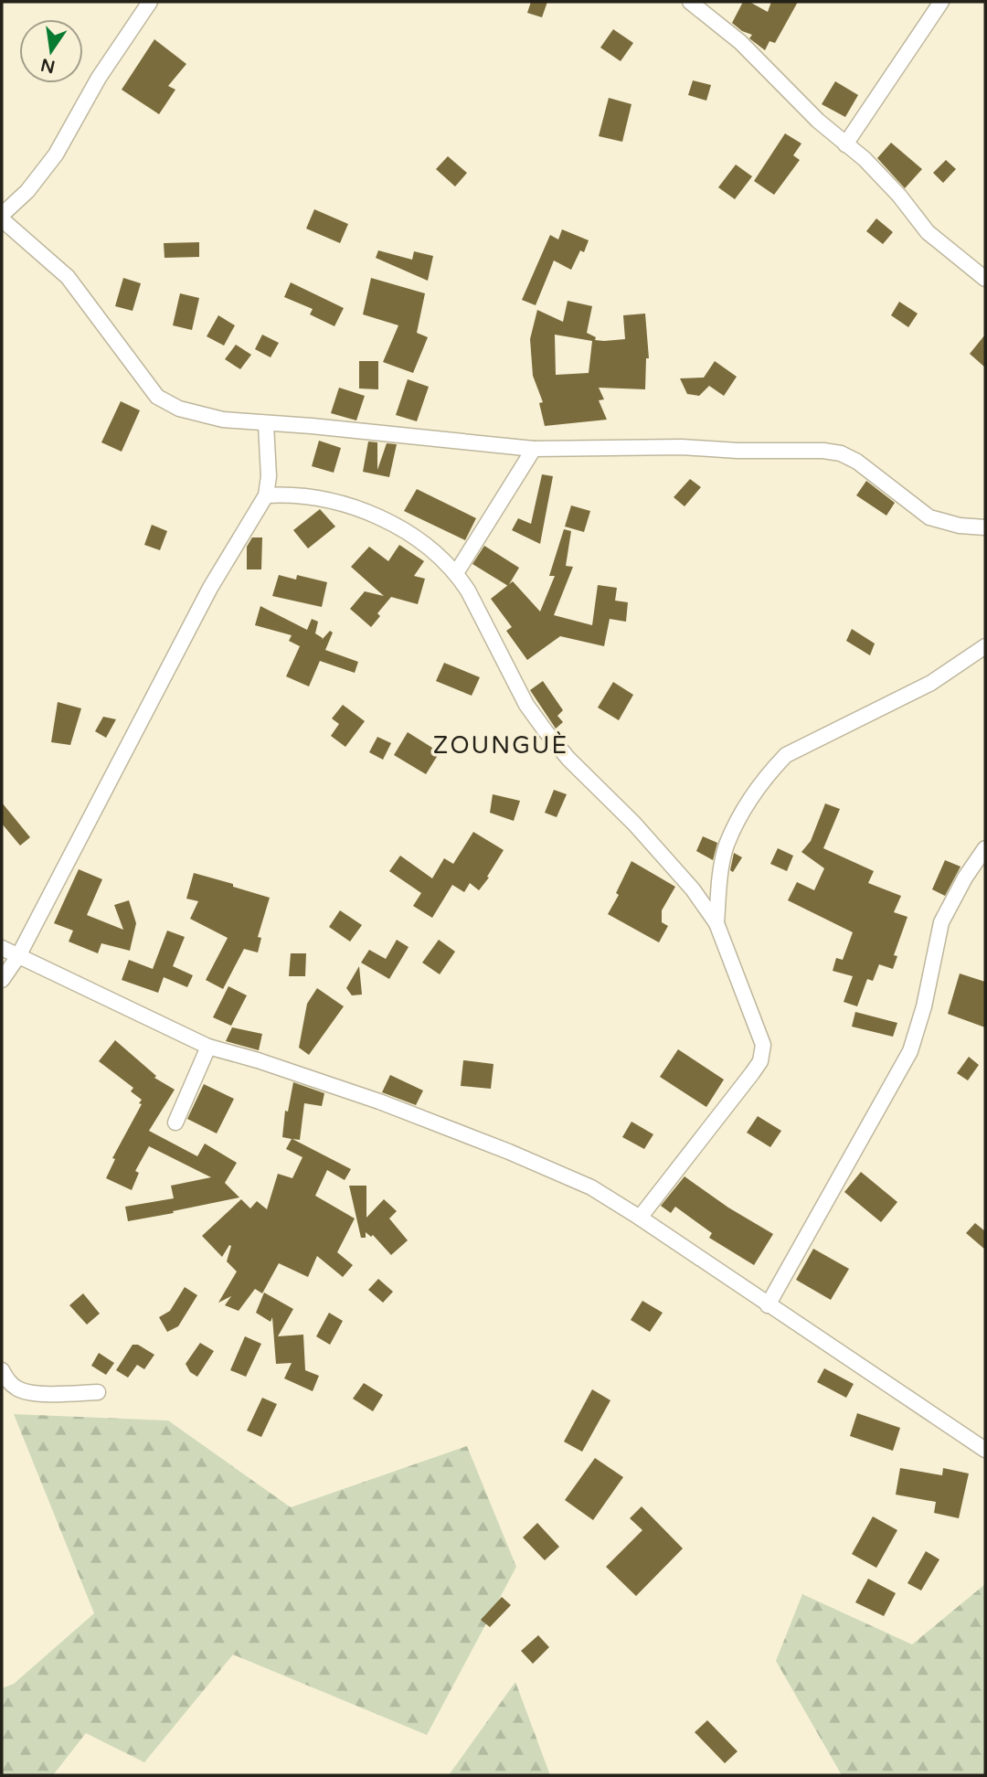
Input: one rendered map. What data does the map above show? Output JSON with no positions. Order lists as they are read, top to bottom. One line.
{"districts":["ZOUNGUÈ"],"north":"bottom"}
